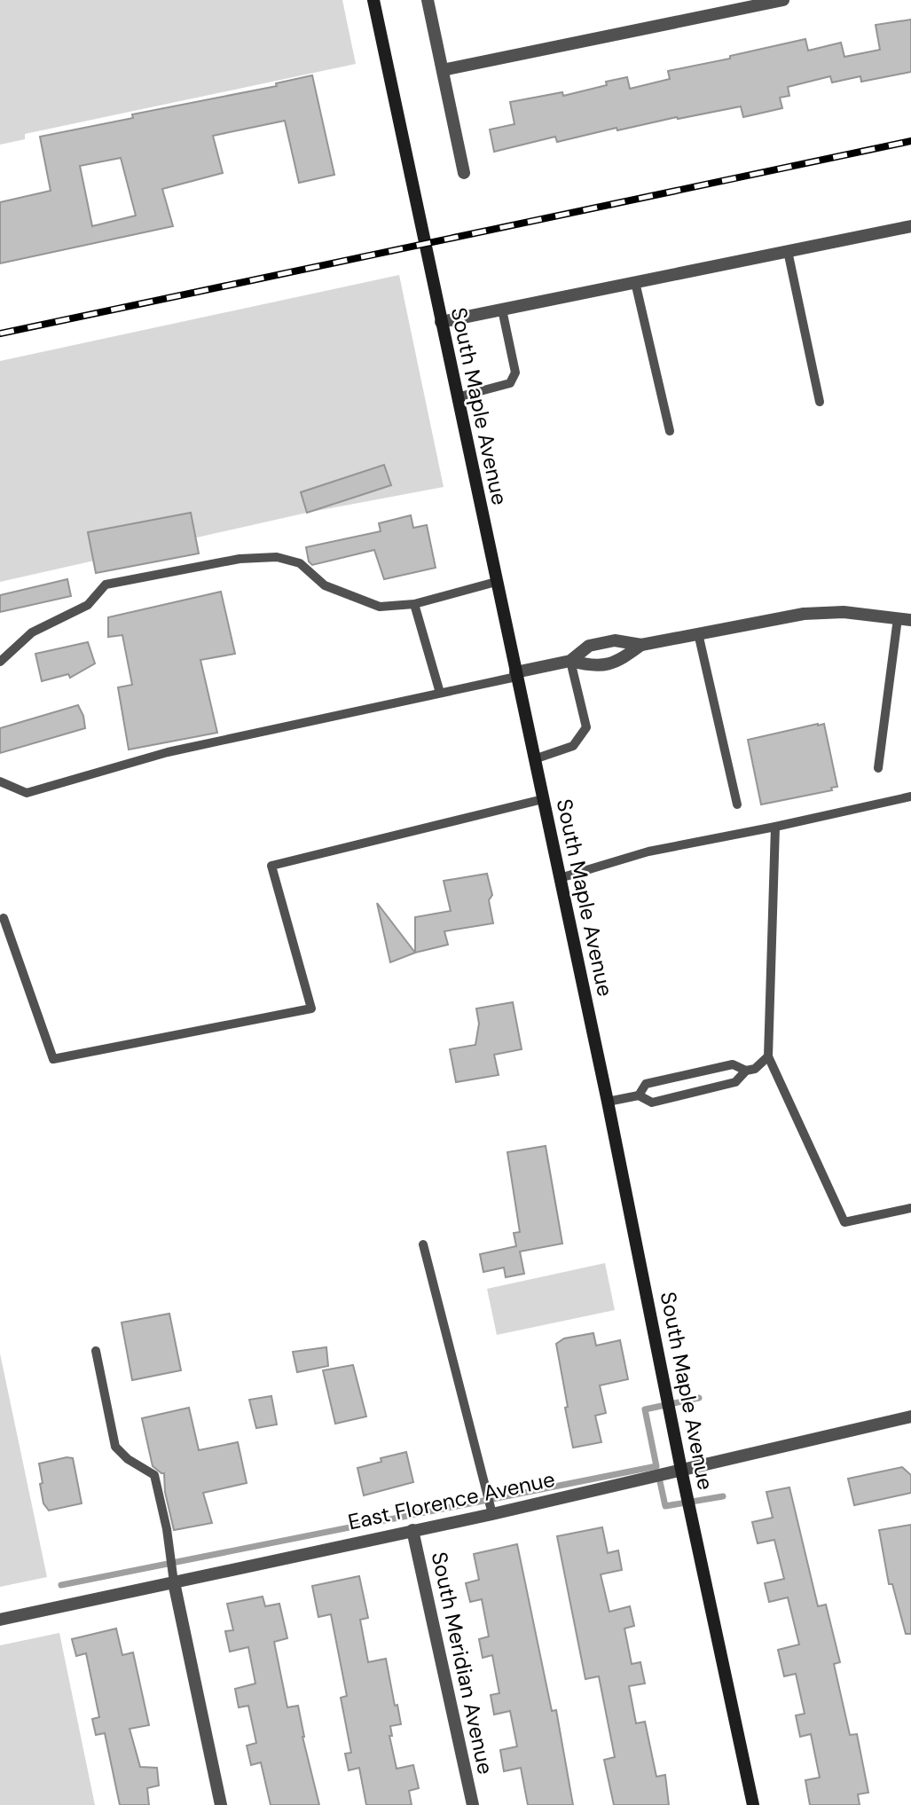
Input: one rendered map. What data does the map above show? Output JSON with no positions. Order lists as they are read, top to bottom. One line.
{"streets":{"main road":["South Maple Avenue"],"street":["East Florence Avenue","South Meridian Avenue"]},"crossings":[["South Maple Avenue","East Florence Avenue"],["East Florence Avenue","South Meridian Avenue"]]}
